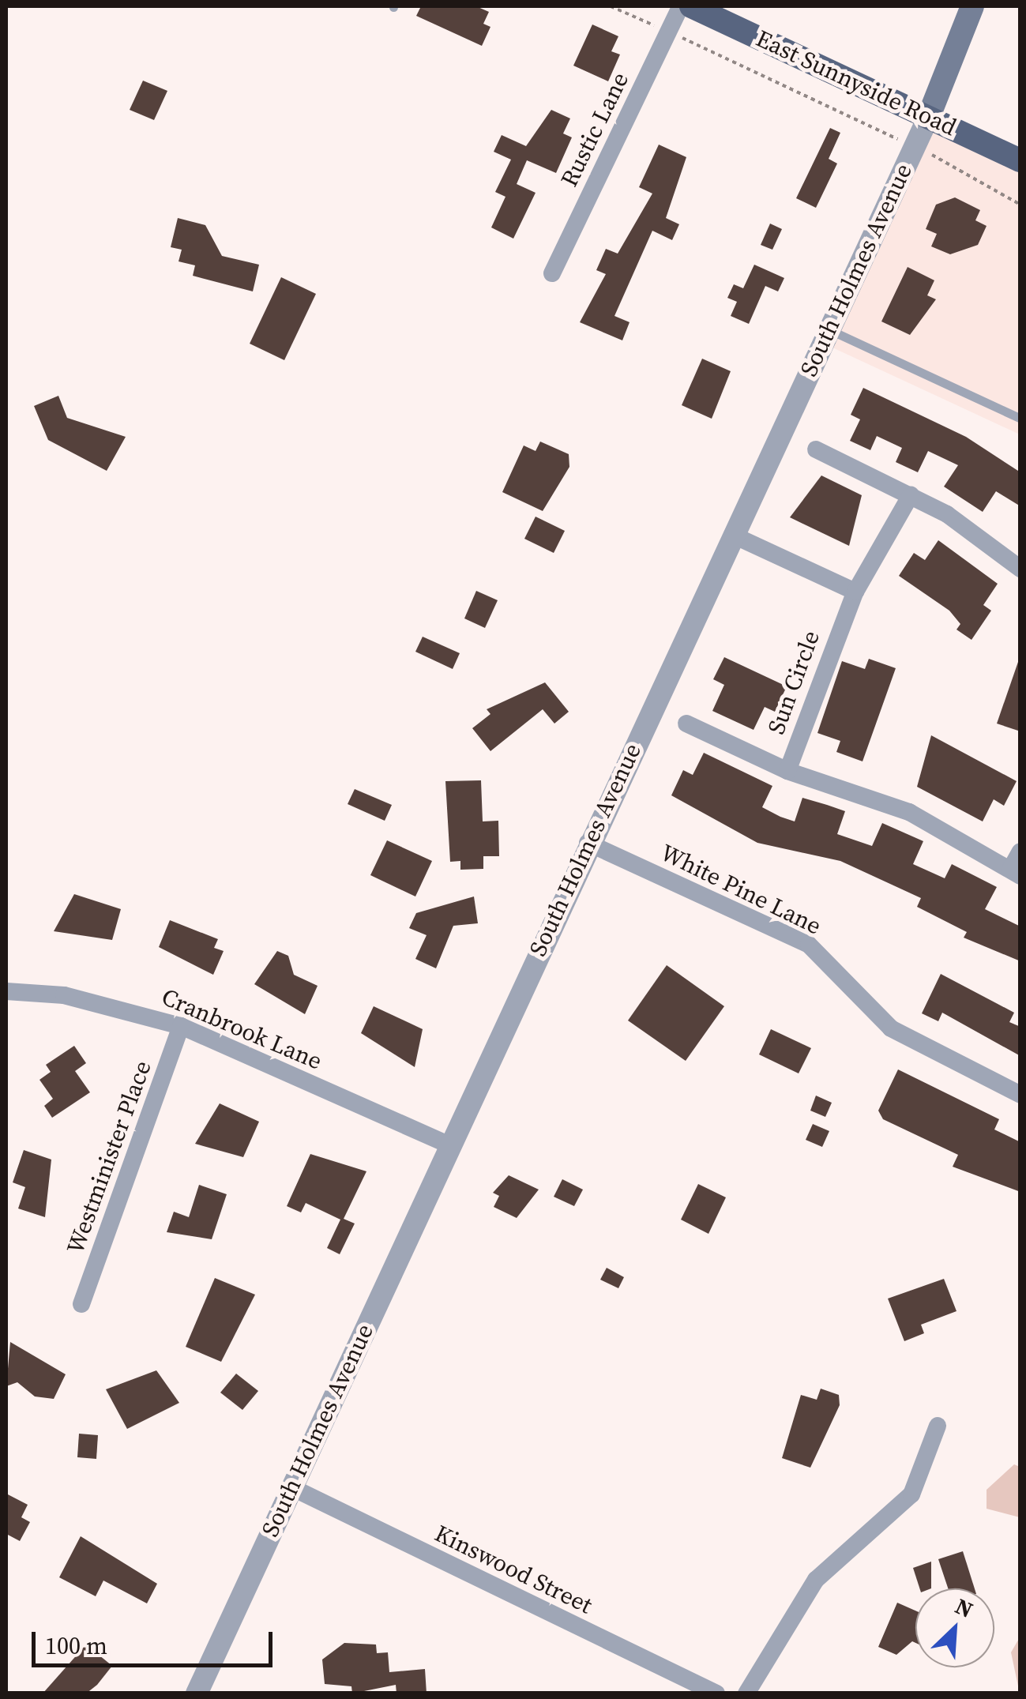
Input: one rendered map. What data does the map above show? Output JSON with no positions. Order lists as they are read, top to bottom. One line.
{"streets":{"main road":["East Sunnyside Road","South Holmes Avenue"],"street":["Rustic Lane","Sun Circle","White Pine Lane","Cranbrook Lane","Westminister Place","Kinswood Street"]},"crossings":[["East Sunnyside Road","South Holmes Avenue"],["South Holmes Avenue","White Pine Lane"],["South Holmes Avenue","Cranbrook Lane"],["South Holmes Avenue","Kinswood Street"],["Cranbrook Lane","Westminister Place"]],"scale_bar":"100 m","north":"top right"}
